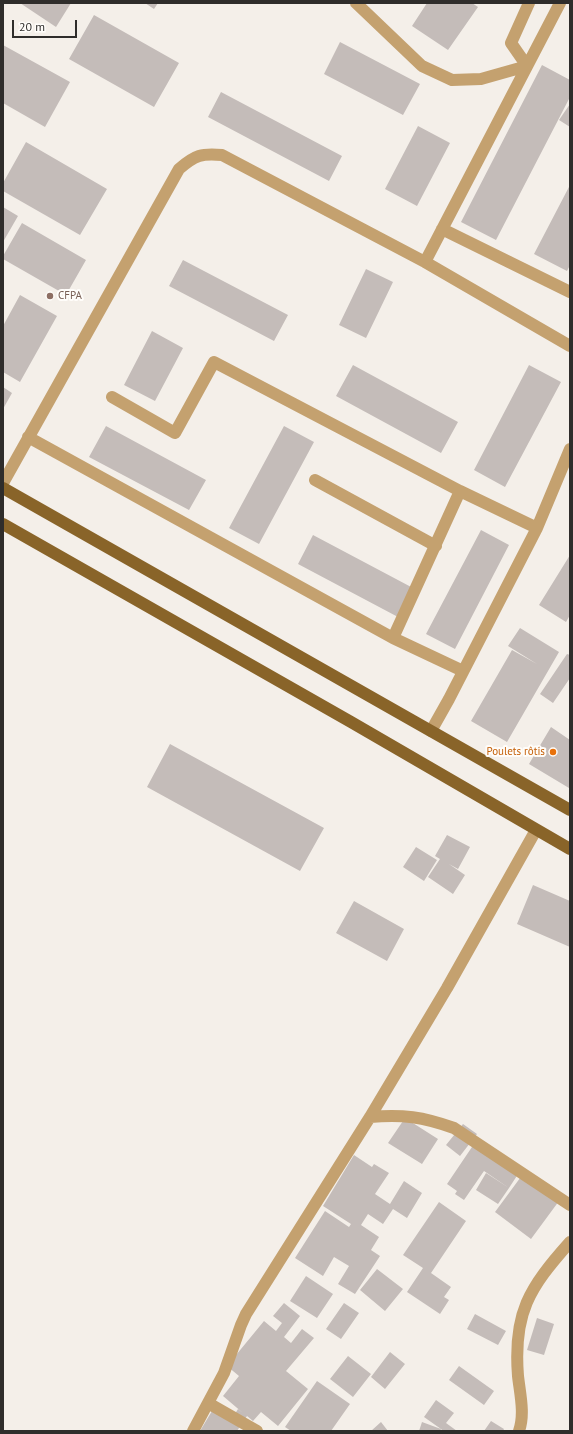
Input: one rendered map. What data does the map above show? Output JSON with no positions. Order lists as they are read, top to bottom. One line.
{"places":["CFPA","Poulets rôtis"],"scale_bar":"20 m"}
